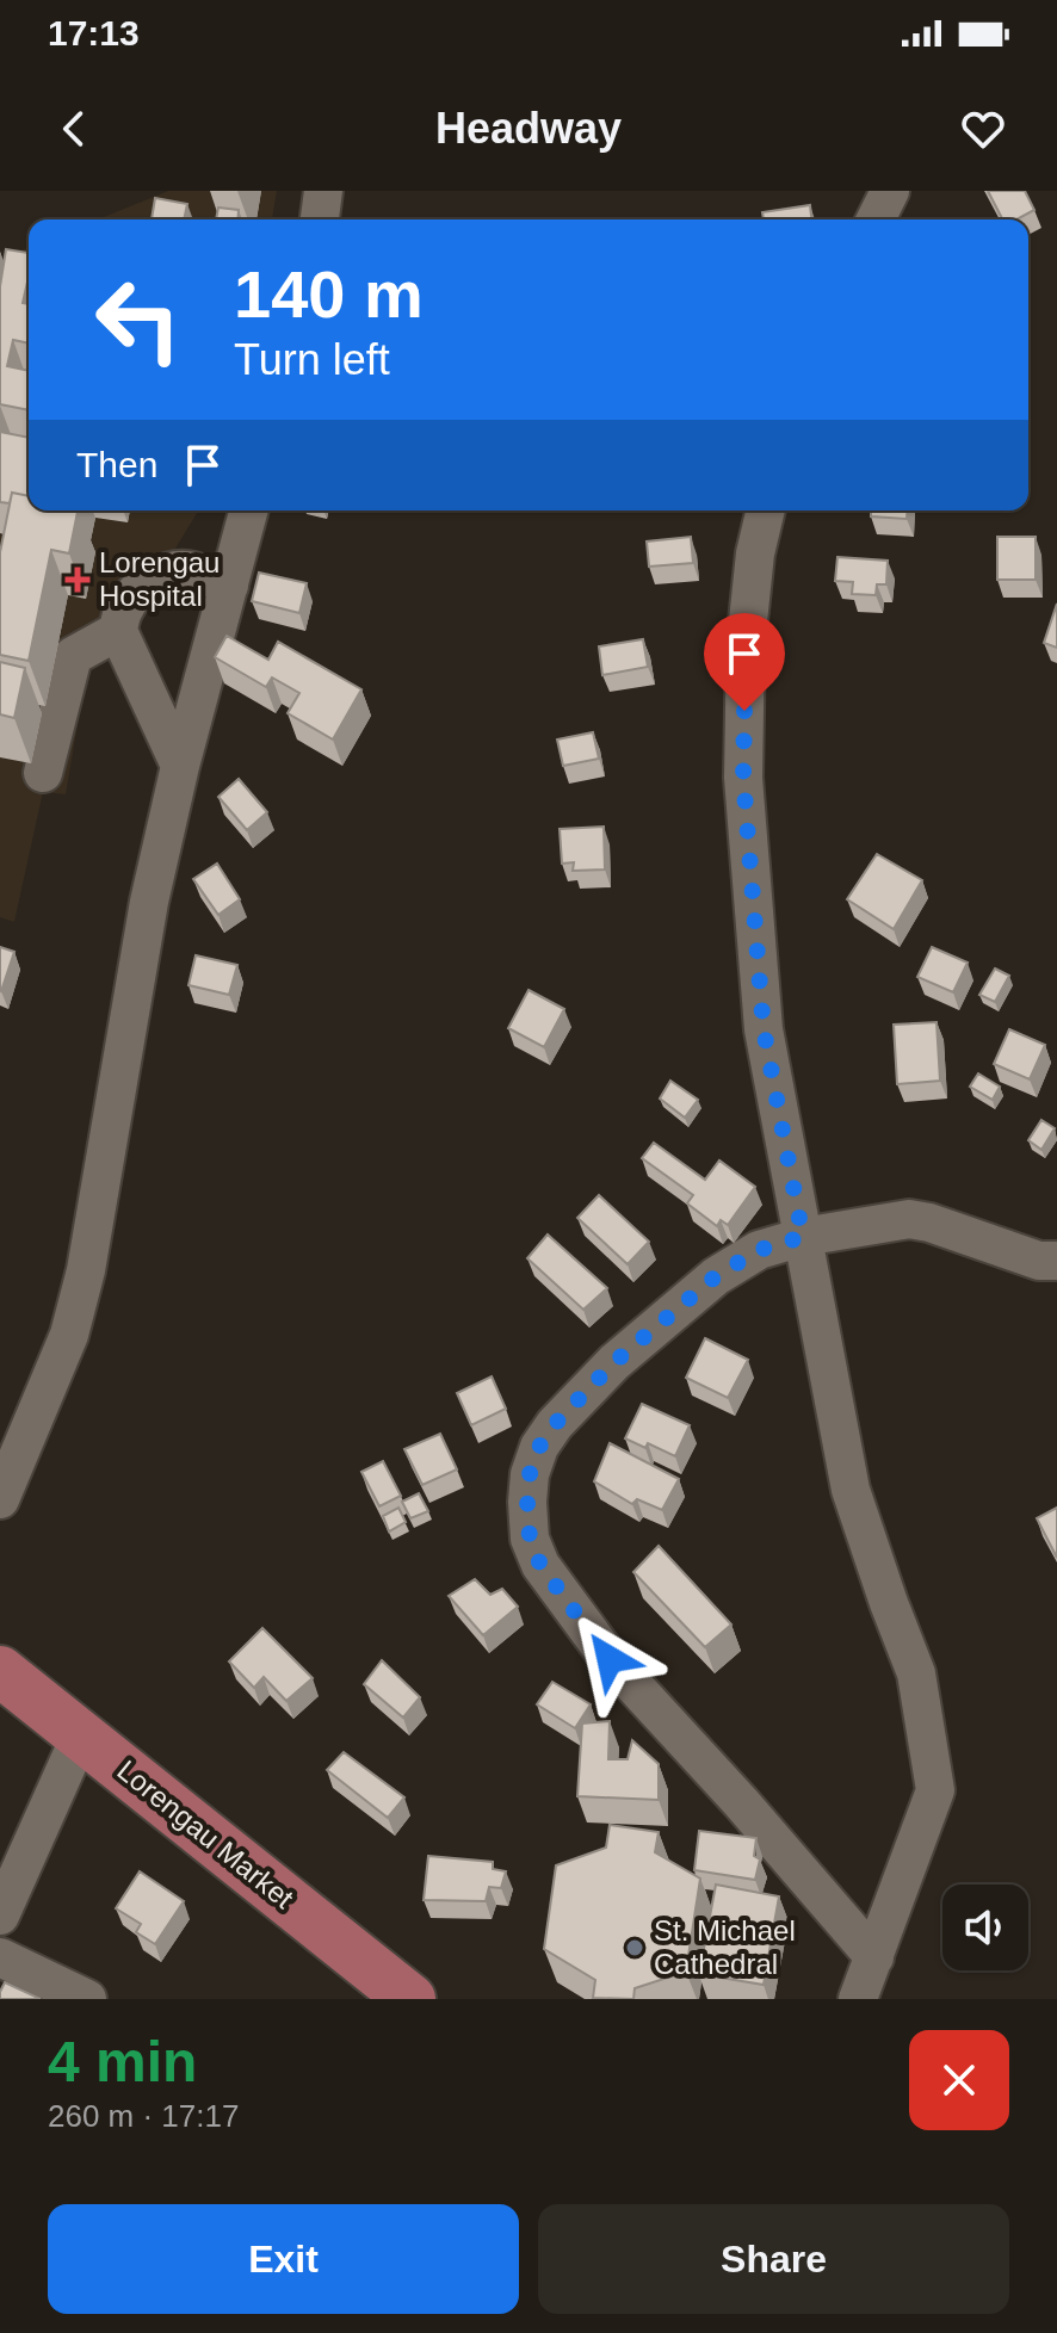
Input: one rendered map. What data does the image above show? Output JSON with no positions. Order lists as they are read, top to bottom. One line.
{"streets":{"main road":["Lorengau Market"]},"places":{"health":["Lorengau Hospital"],"other":["St. Michael Cathedral"]},"page":{"status":"17:13","header":"Headway","turn":["140 m","Turn left"],"then":"Then","heading":["4 min","260 m · 17:17"],"buttons":["Exit","Share"]}}
